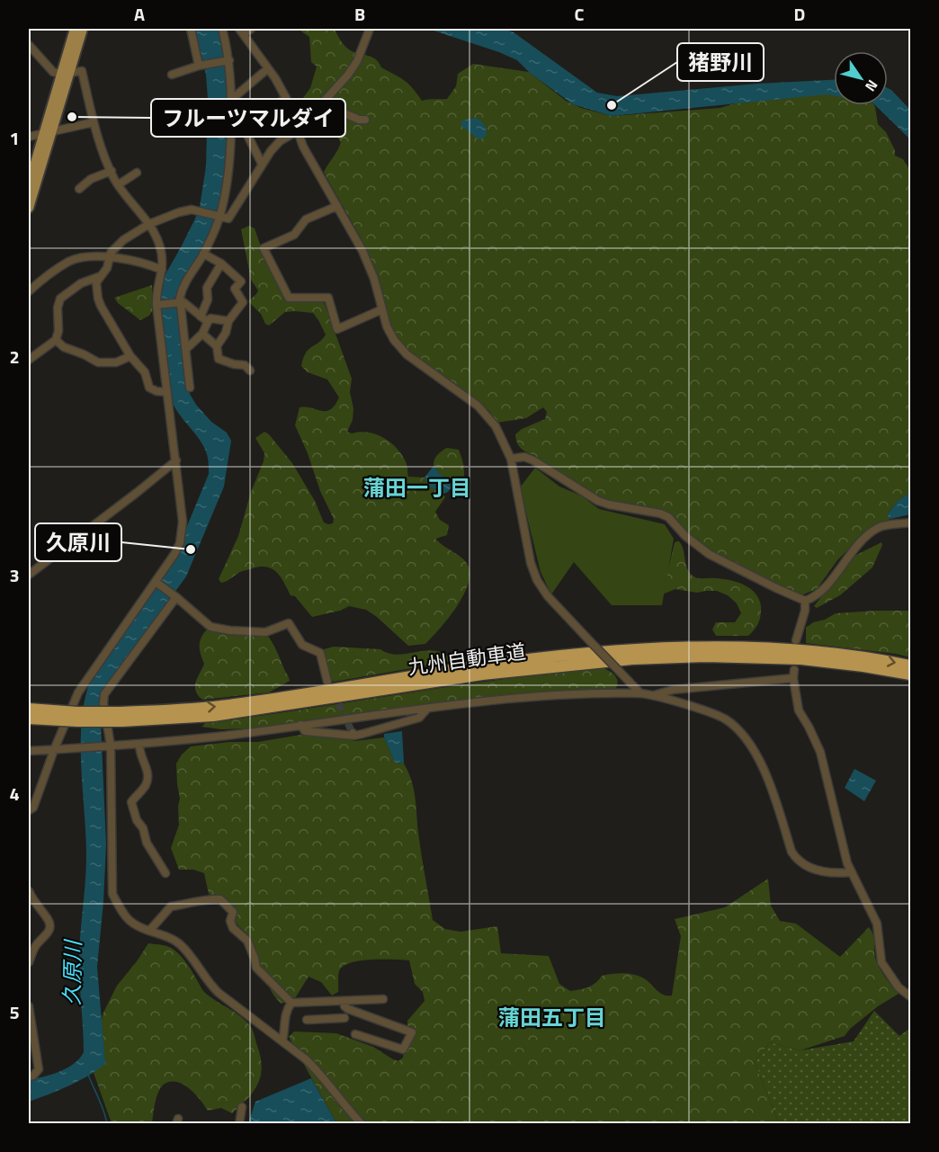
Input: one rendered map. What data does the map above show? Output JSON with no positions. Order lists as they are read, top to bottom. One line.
{"streets":{"highway":["九州自動車道"]},"districts":["蒲田一丁目","蒲田五丁目"],"water":["久原川"],"places":["猪野川","フルーツマルダイ","久原川"],"north":"bottom right","grid":{"columns":["A","B","C","D"],"rows":["1","2","3","4","5"]}}
